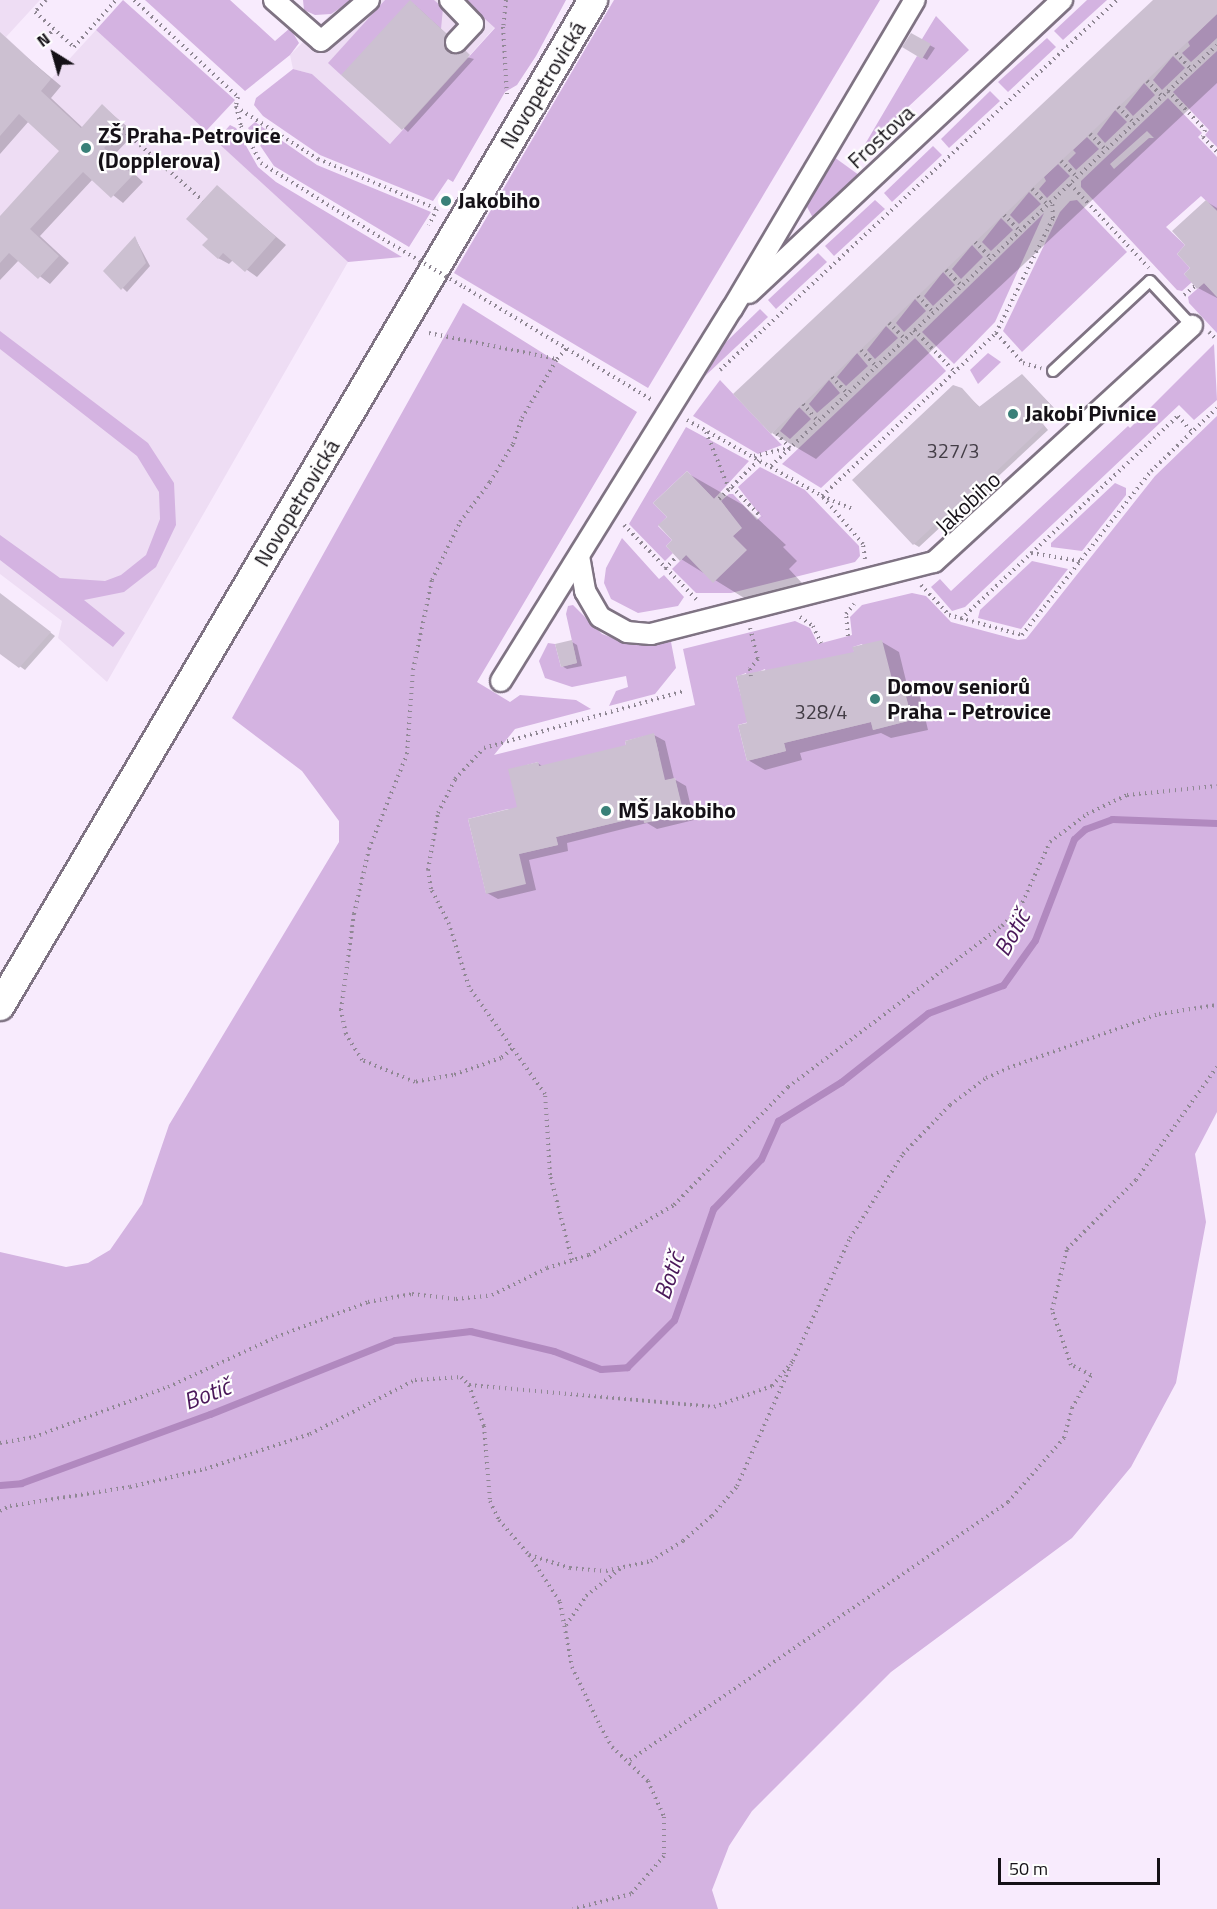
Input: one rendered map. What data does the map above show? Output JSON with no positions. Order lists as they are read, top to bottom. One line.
{"streets":{"main road":["Novopetrovická"],"street":["Frostova","Jakobiho"]},"water":["Botič"],"places":["ZŠ Praha-Petrovice (Dopplerova)","Jakobiho","Jakobi Pivnice","Domov seniorů Praha - Petrovice","MŠ Jakobiho"],"house_numbers":["327/3","328/4"],"scale_bar":"50 m","north":"top left"}
